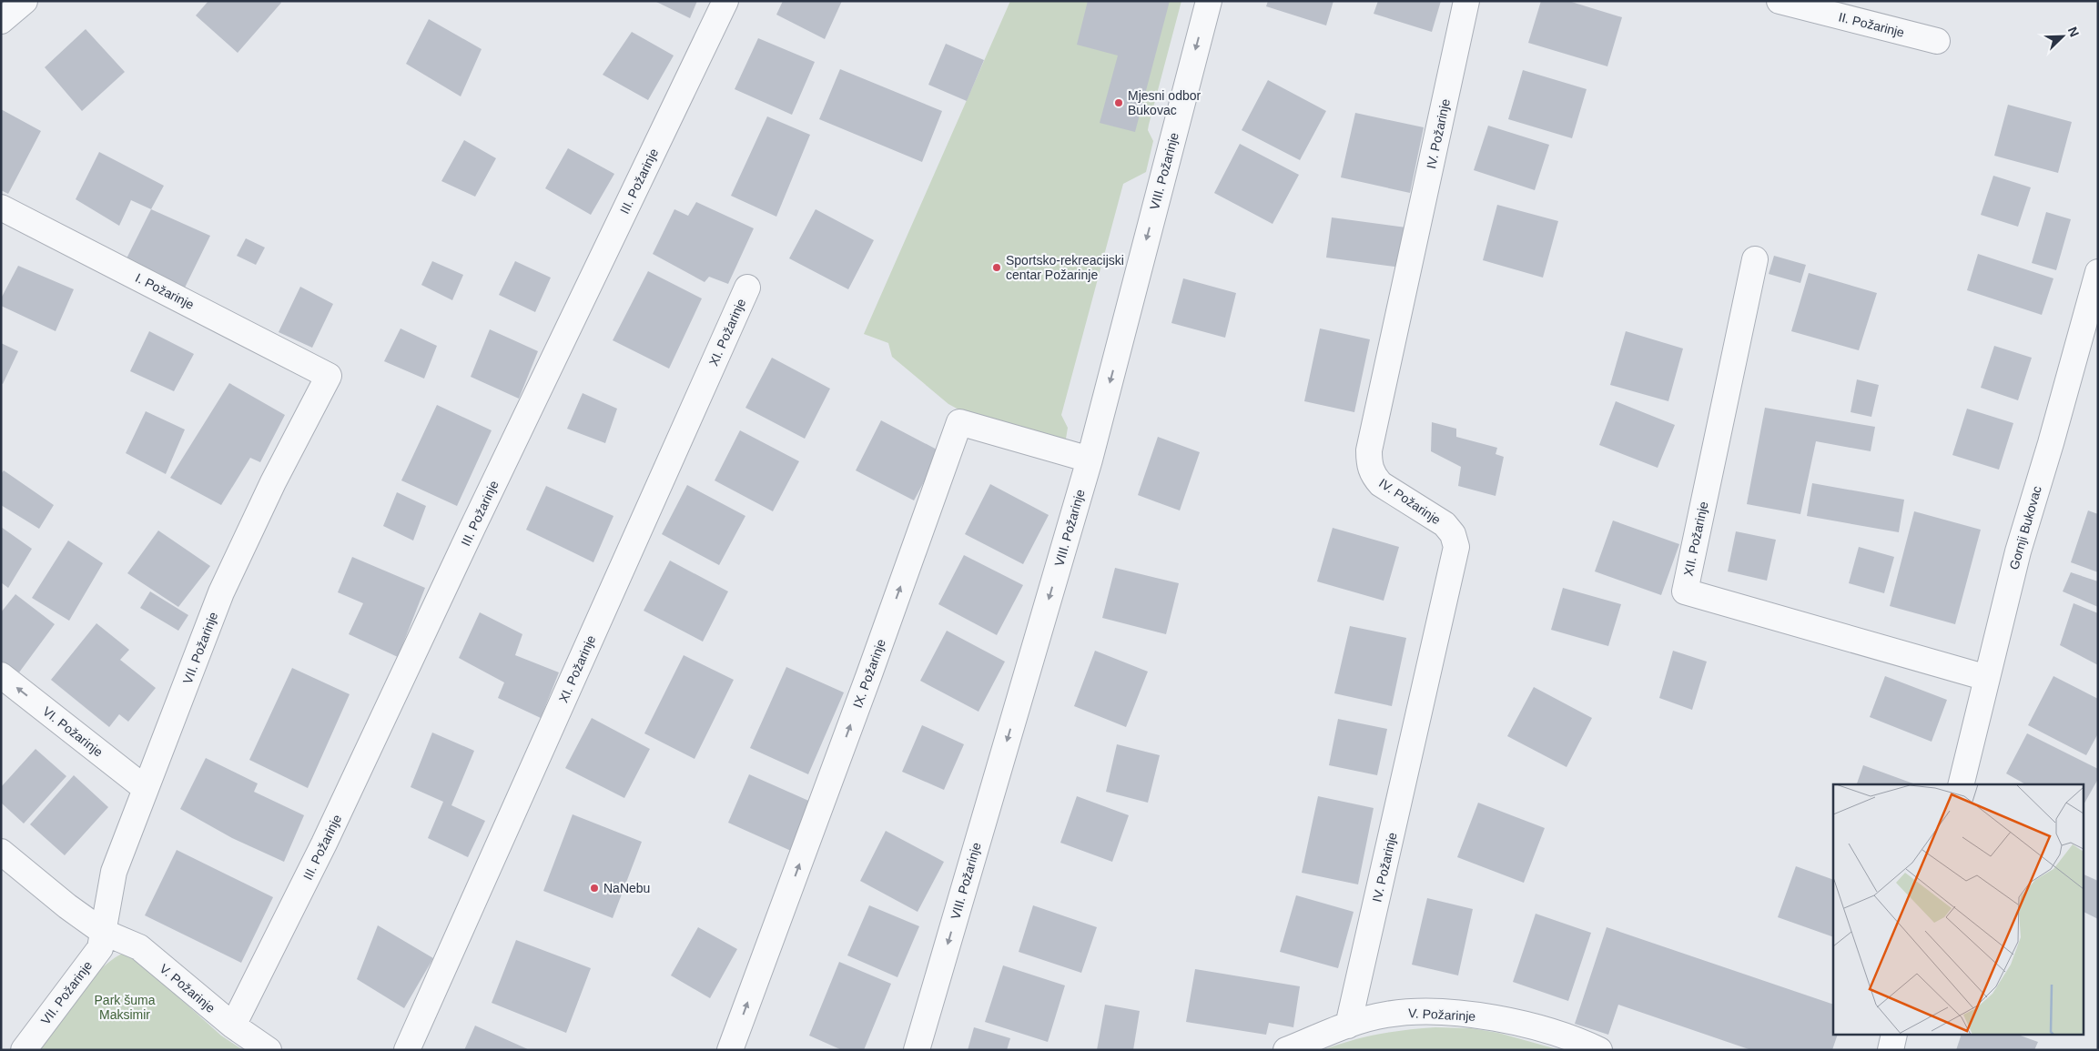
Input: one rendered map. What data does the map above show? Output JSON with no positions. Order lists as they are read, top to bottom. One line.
{"streets":{"street":["II. Požarinje","IV. Požarinje","VIII. Požarinje","III. Požarinje","I. Požarinje","XI. Požarinje","Gornji Bukovac","XII. Požarinje","VII. Požarinje","IX. Požarinje","VI. Požarinje","V. Požarinje"]},"crossings":[["IV. Požarinje","V. Požarinje"],["VIII. Požarinje","IX. Požarinje"],["III. Požarinje","V. Požarinje"],["I. Požarinje","VII. Požarinje"],["Gornji Bukovac","XII. Požarinje"],["VII. Požarinje","VI. Požarinje"],["VII. Požarinje","V. Požarinje"]],"one_way":["VIII. Požarinje","IX. Požarinje"],"parks":["Park šuma Maksimir"],"places":["Mjesni odbor Bukovac","Sportsko-rekreacijski centar Požarinje","NaNebu"],"north":"top right"}
